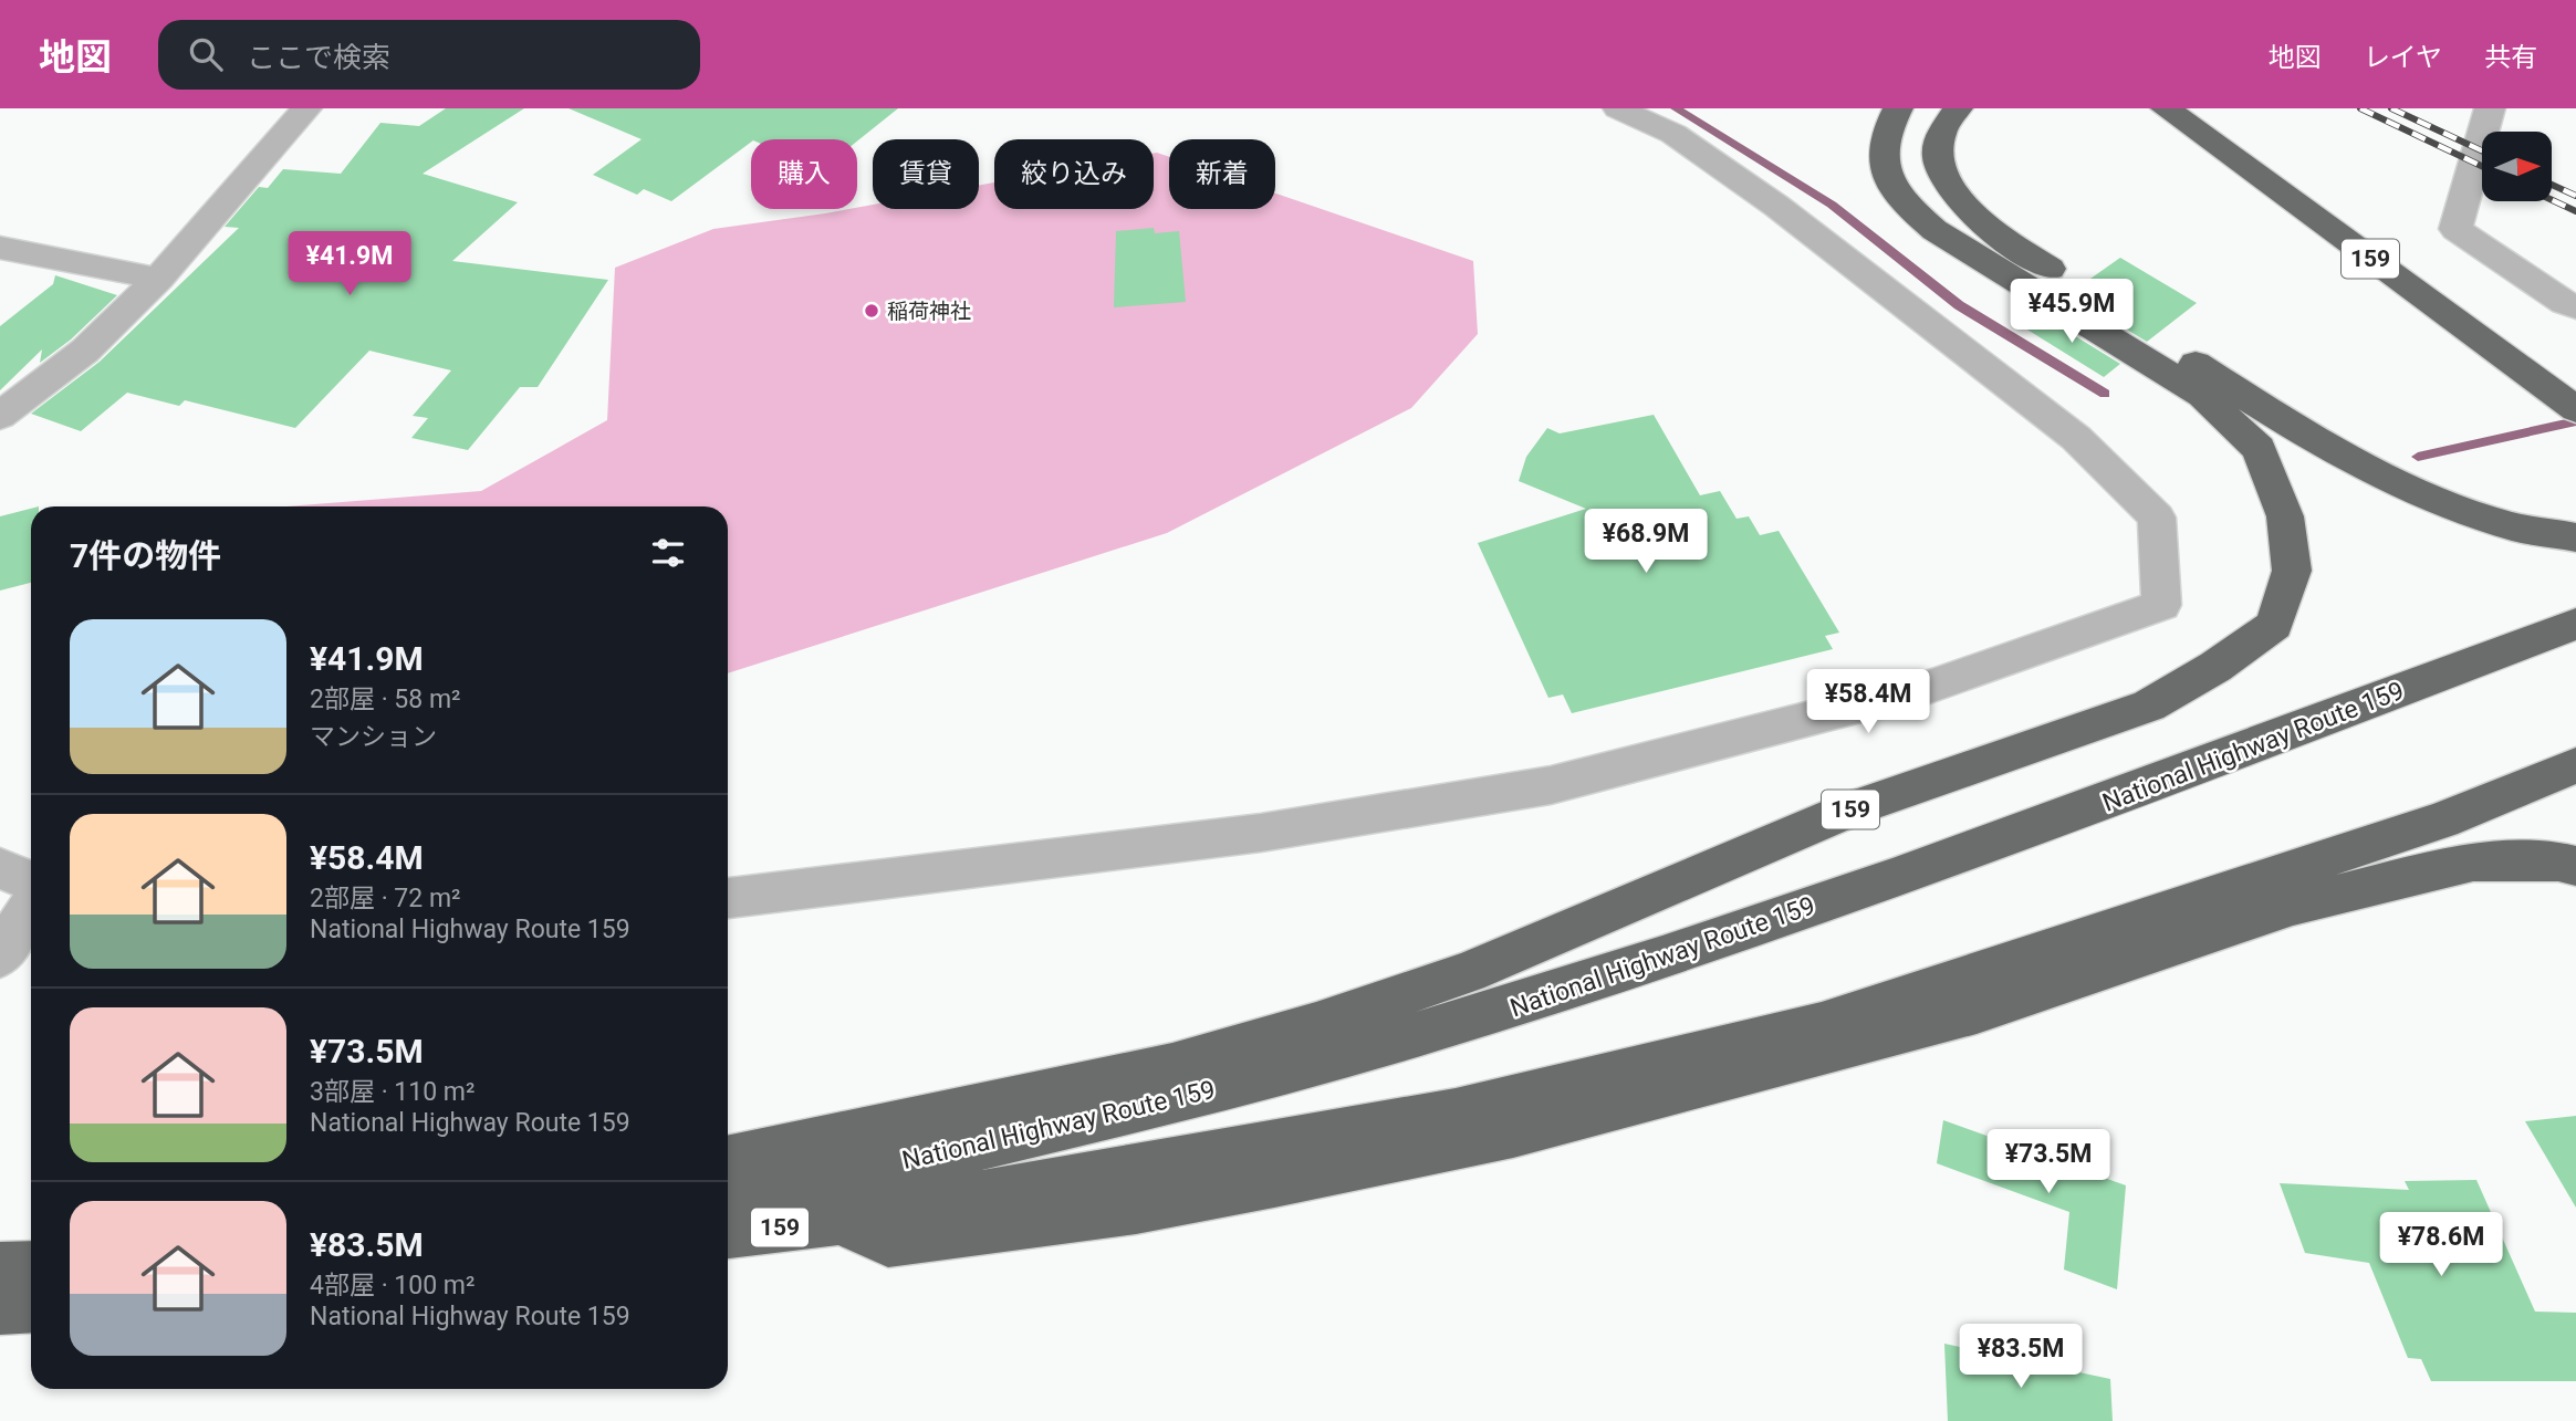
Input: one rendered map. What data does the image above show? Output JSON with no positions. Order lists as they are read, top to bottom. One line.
{"streets":{"highway":["159","National Highway Route 159"]},"crossings":[["159","National Highway Route 159"]],"places":["稲荷神社"],"north":"right","page":{"header":"地図","search":"ここで検索","nav":["地図","レイヤ","共有"],"chip":["購入","賃貸","絞り込み","新着"],"price":["¥41.9M","¥45.9M","¥68.9M","¥58.4M","¥73.5M","¥78.6M","¥83.5M"],"heading":"7件の物件","list":[{"name":"¥41.9M","note":"2部屋 · 58 m² · マンション"},{"name":"¥58.4M","note":"2部屋 · 72 m² · National Highway Route 159"},{"name":"¥73.5M","note":"3部屋 · 110 m² · National Highway Route 159"},{"name":"¥83.5M","note":"4部屋 · 100 m² · National Highway Route 159"}]}}
